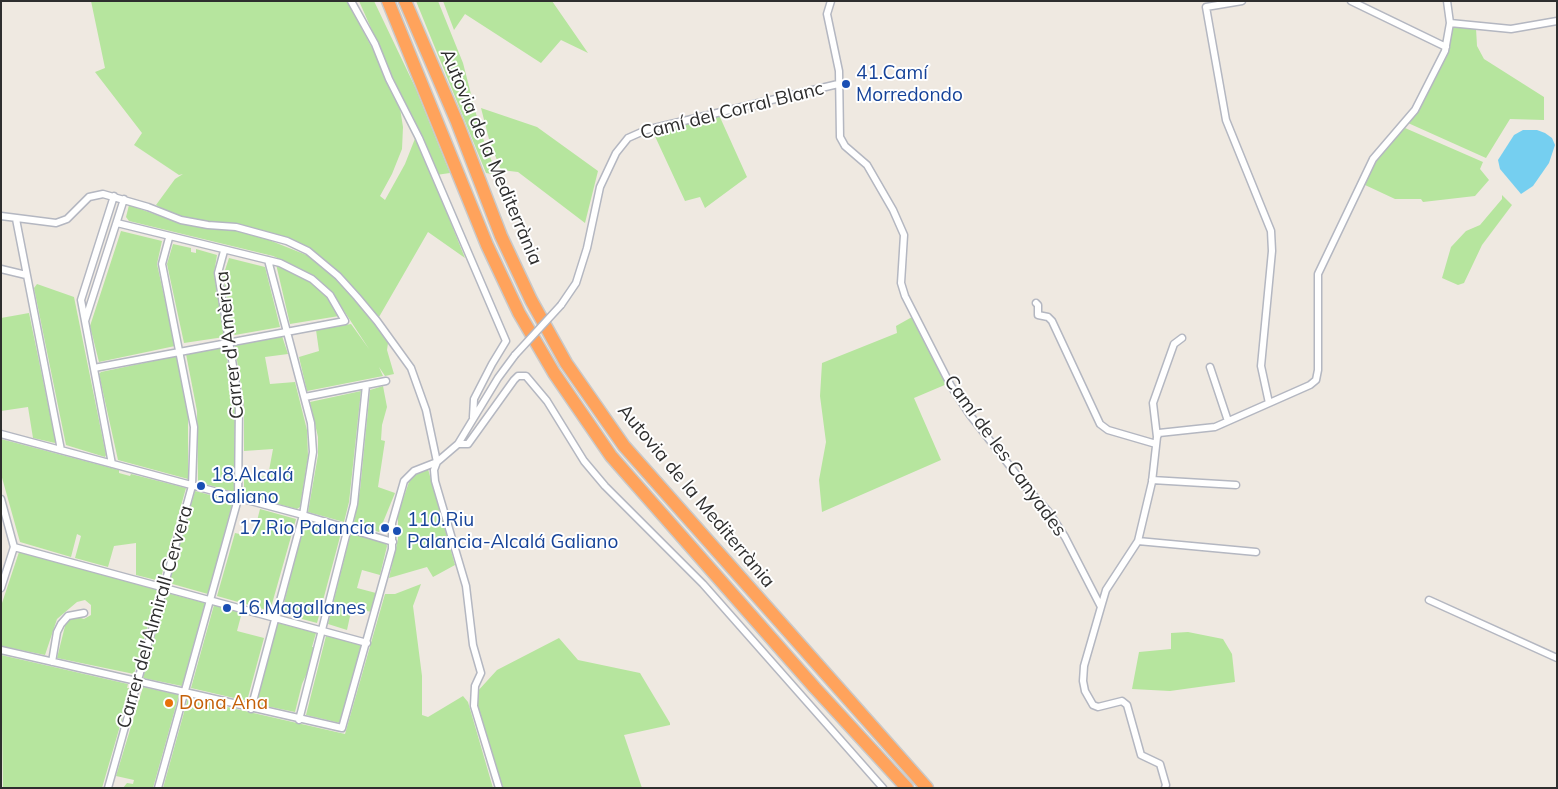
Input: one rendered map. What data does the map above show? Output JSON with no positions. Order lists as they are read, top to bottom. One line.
{"streets":{"highway":["Autovia de la Mediterrània"],"street":["Camí del Corral Blanc","Carrer d'Amèrica","Camí de les Canyades","Carrer del'Almirall Cervera"]},"crossings":[["Camí del Corral Blanc","Camí de les Canyades"]],"places":["41.Camí Morredondo","18.Alcalá Galiano","17.Rio Palancia","110.Riu Palancia-Alcalá Galiano","16.Magallanes","Dona Ana"]}
